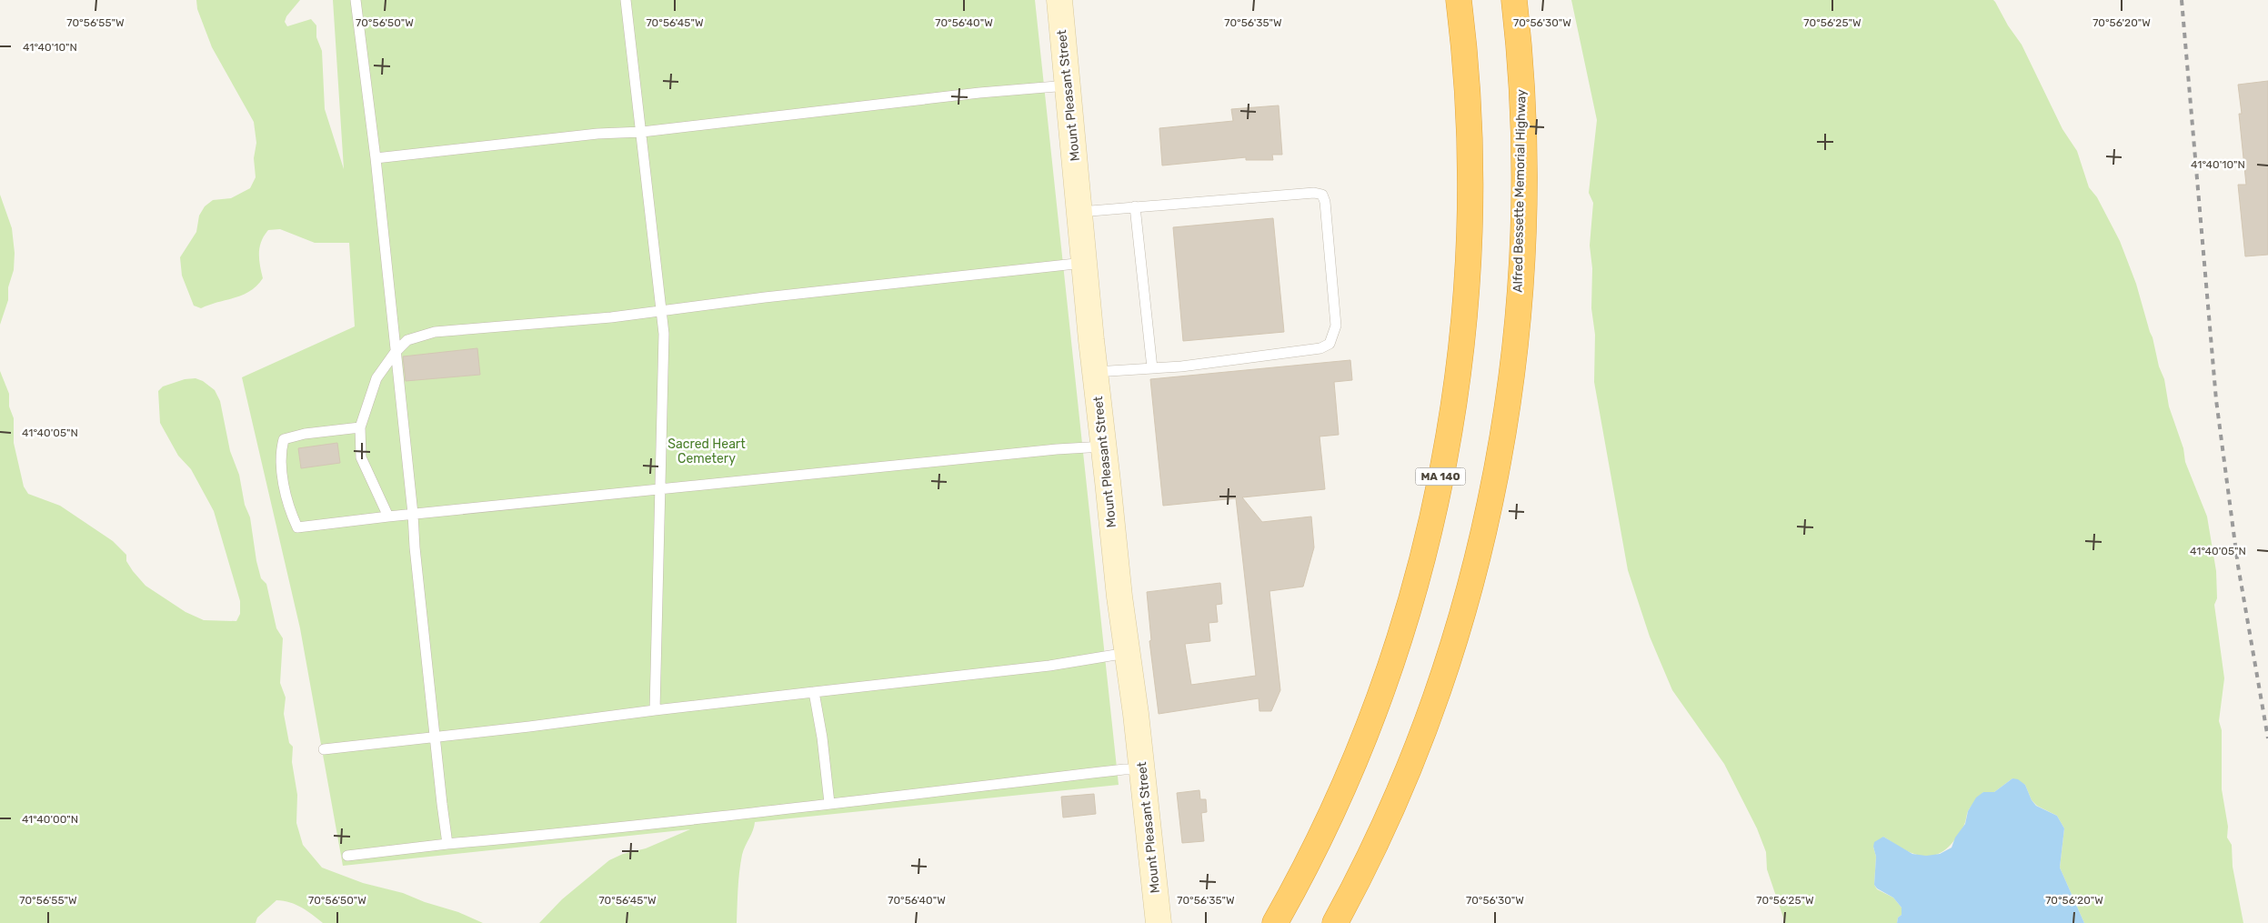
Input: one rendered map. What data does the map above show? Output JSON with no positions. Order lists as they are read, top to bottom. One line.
{"streets":{"highway":["Alfred Bessette Memorial Highway","MA 140"],"main road":["Mount Pleasant Street"]},"parks":["Sacred Heart Cemetery"],"coordinates":["70°56'55\"W","70°56'50\"W","70°56'45\"W","70°56'40\"W","70°56'35\"W","70°56'30\"W","70°56'25\"W","70°56'20\"W","41°40'10\"N","41°40'05\"N","41°40'00\"N"]}
